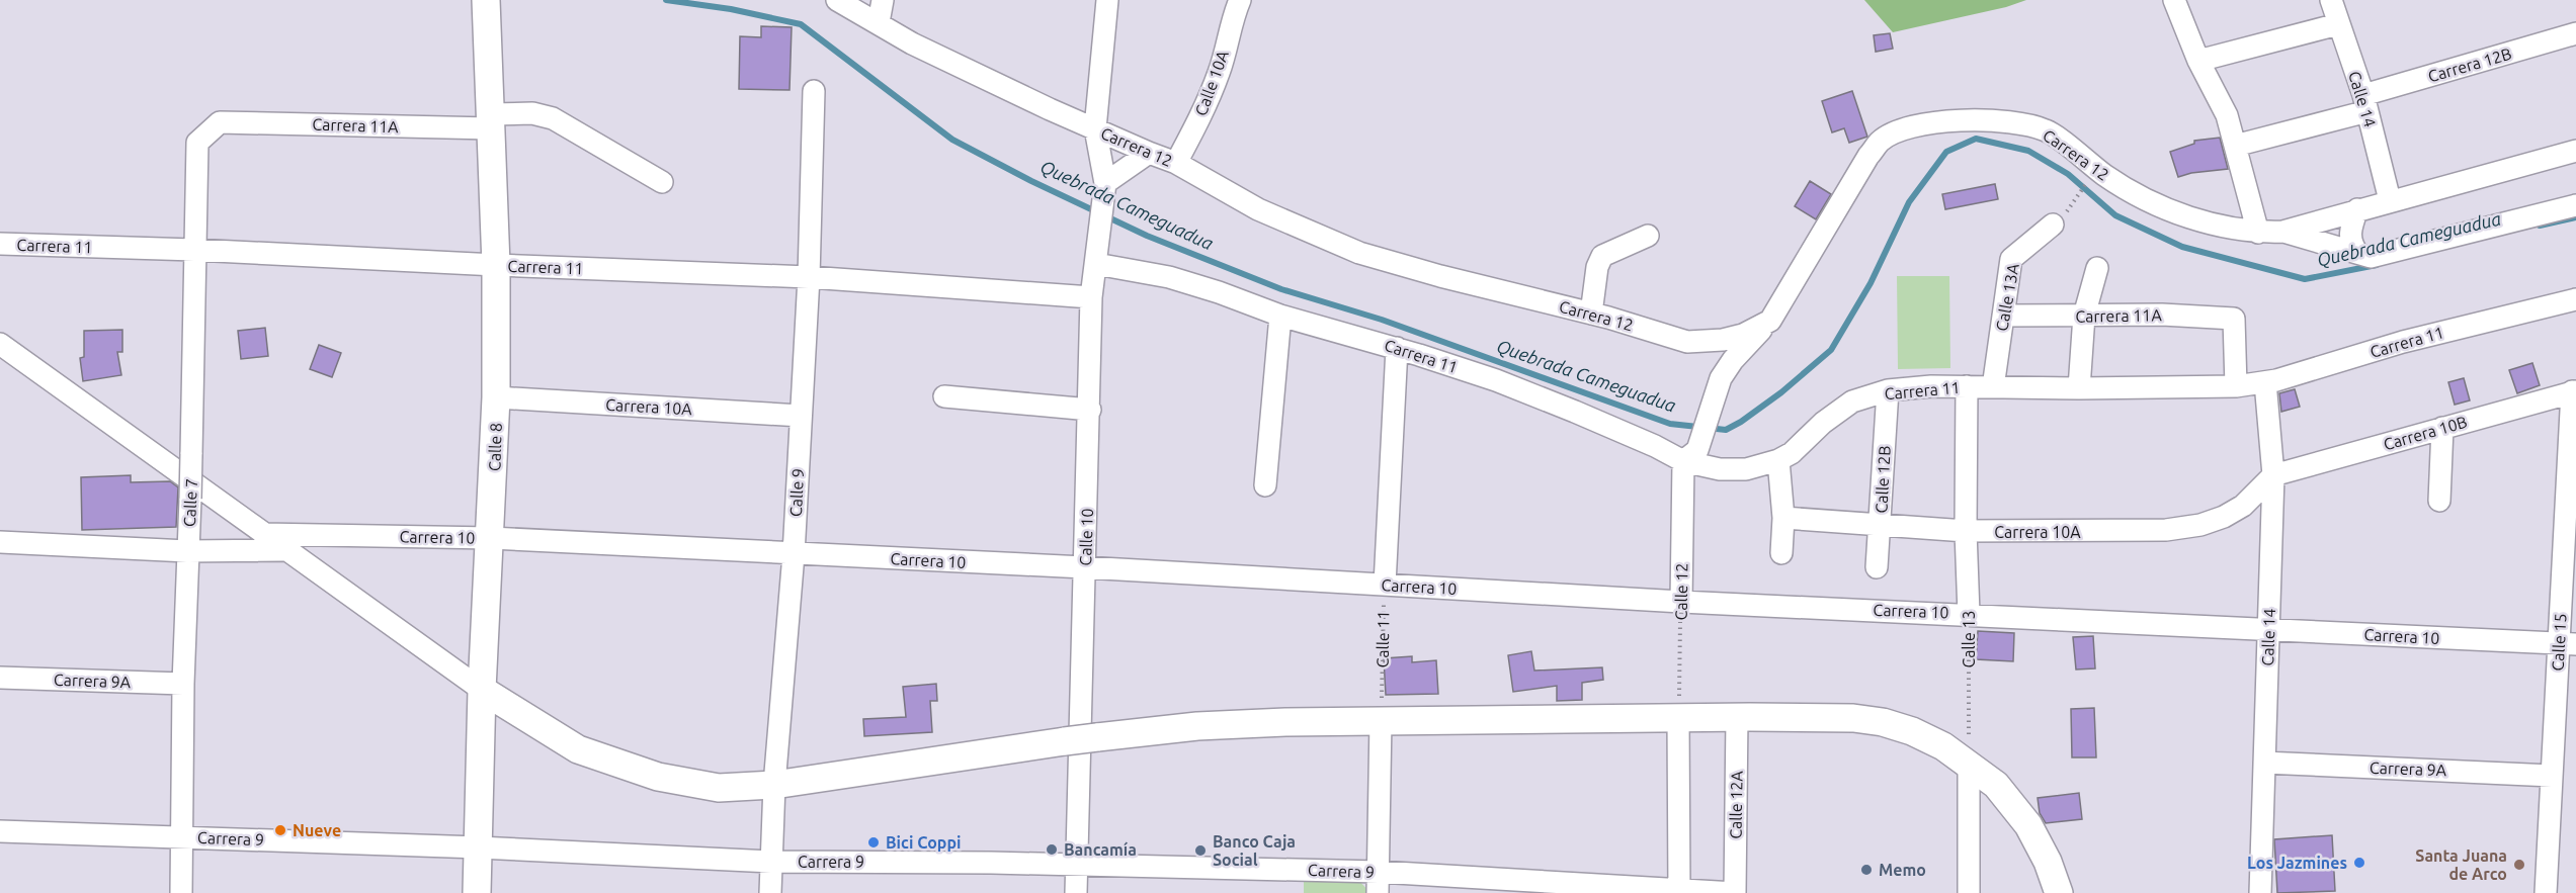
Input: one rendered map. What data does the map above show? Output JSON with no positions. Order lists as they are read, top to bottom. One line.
{"streets":{"main road":["Calle 8"],"street":["Carrera 12B","Calle 10A","Calle 14","Carrera 11A","Carrera 12","Carrera 11","Calle 13A","Carrera 10A","Carrera 10B","Calle 12B","Calle 9","Calle 7","Carrera 10","Calle 10","Calle 12","Calle 13","Calle 15","Carrera 9A","Calle 12A","Carrera 9"],"path":["Calle 11"]},"crossings":[["Carrera 12B","Calle 14"],["Calle 10A","Carrera 12"],["Calle 14","Carrera 12"],["Calle 14","Carrera 11"],["Calle 14","Carrera 10A"],["Calle 14","Carrera 10B"],["Calle 14","Carrera 10"],["Calle 14","Carrera 9A"],["Carrera 11A","Carrera 11"],["Carrera 11A","Calle 13A"],["Carrera 11A","Calle 8"],["Carrera 11A","Calle 7"],["Carrera 12","Calle 10"],["Carrera 12","Calle 12"],["Carrera 11","Calle 13A"],["Carrera 11","Calle 8"],["Carrera 11","Calle 12B"],["Carrera 11","Calle 9"],["Carrera 11","Calle 7"],["Carrera 11","Calle 10"],["Carrera 11","Calle 12"],["Carrera 11","Calle 13"],["Carrera 10A","Carrera 10B"],["Carrera 10A","Calle 8"],["Carrera 10A","Calle 12B"],["Carrera 10A","Calle 9"],["Carrera 10A","Calle 13"],["Carrera 10B","Calle 15"],["Calle 8","Carrera 10"],["Calle 8","Carrera 9"],["Calle 9","Carrera 10"],["Calle 9","Carrera 9"],["Calle 7","Carrera 9A"],["Calle 7","Carrera 9"],["Carrera 10","Calle 10"],["Carrera 10","Calle 12"],["Carrera 10","Calle 11"],["Carrera 10","Calle 13"],["Carrera 10","Calle 15"],["Calle 10","Carrera 9"],["Calle 15","Carrera 9A"],["Calle 12A","Carrera 9"]],"water":["Quebrada Cameguadua"],"places":["Nueve","Bici Coppi","Bancamía","Banco Caja Social","Los Jazmines","Santa Juana de Arco","Memo"]}
